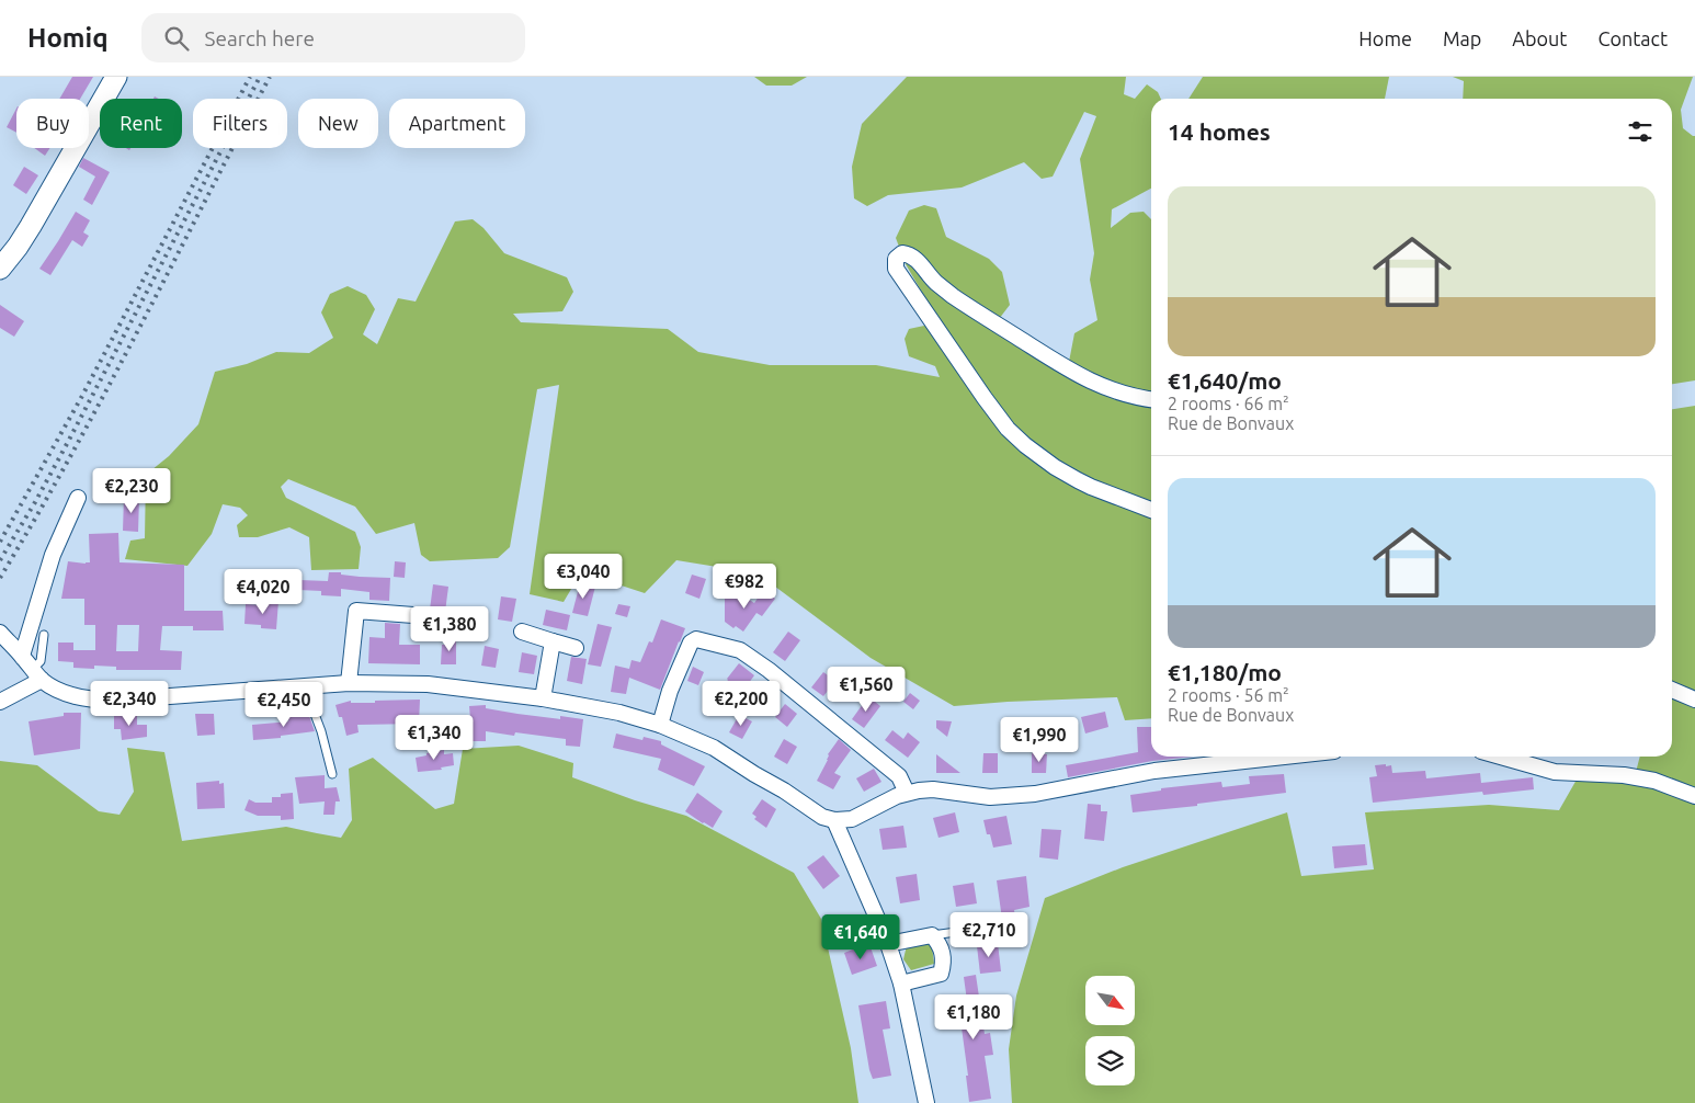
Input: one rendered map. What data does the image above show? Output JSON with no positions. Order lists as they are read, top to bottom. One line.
{"north":"bottom right","page":{"header":"Homiq","search":"Search here","nav":["Home","Map","About","Contact"],"chip":["Buy","Rent","Filters","New","Apartment"],"heading":"14 homes","list":[{"name":"€1,640/mo","note":"2 rooms · 66 m² · Rue de Bonvaux"},{"name":"€1,180/mo","note":"2 rooms · 56 m² · Rue de Bonvaux"}],"price":["€2,230","€3,040","€982","€4,020","€1,380","€1,560","€2,340","€2,200","€2,450","€1,340","€1,990","€2,710","€1,640","€1,180"]}}
